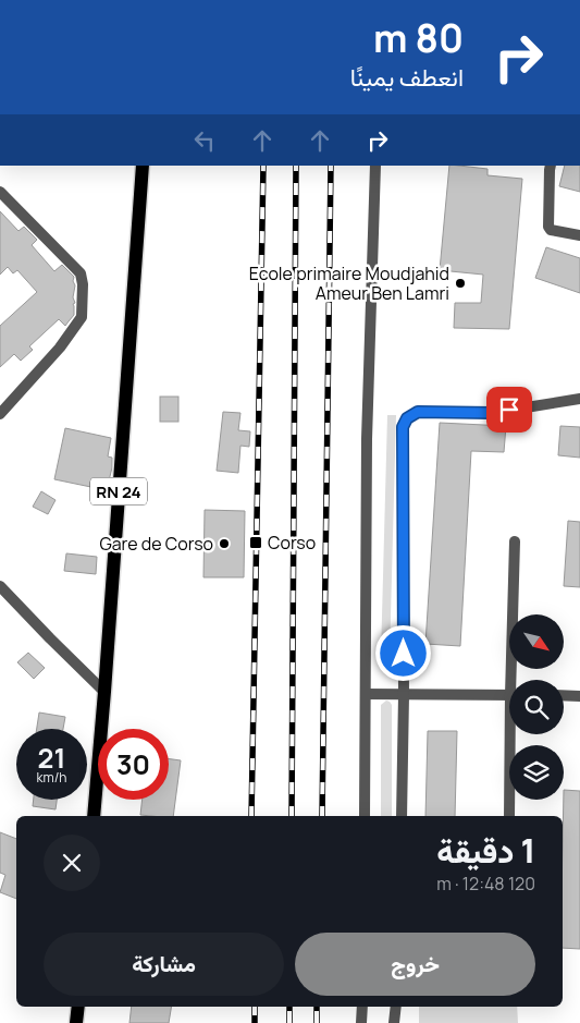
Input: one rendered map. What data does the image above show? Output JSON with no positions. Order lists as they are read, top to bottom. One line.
{"streets":{"main road":["RN 24"]},"places":{"other":["Ecole primaire Moudjahid Ameur Ben Lamri","Gare de Corso"],"transit":["Corso"]},"north":"bottom right","page":{"turn":["80 m","انعطف يمينًا"],"speed":"21 km/h","limit":"30","heading":["1 دقيقة","120 m · 12:48"],"buttons":["خروج","مشاركة"]}}
